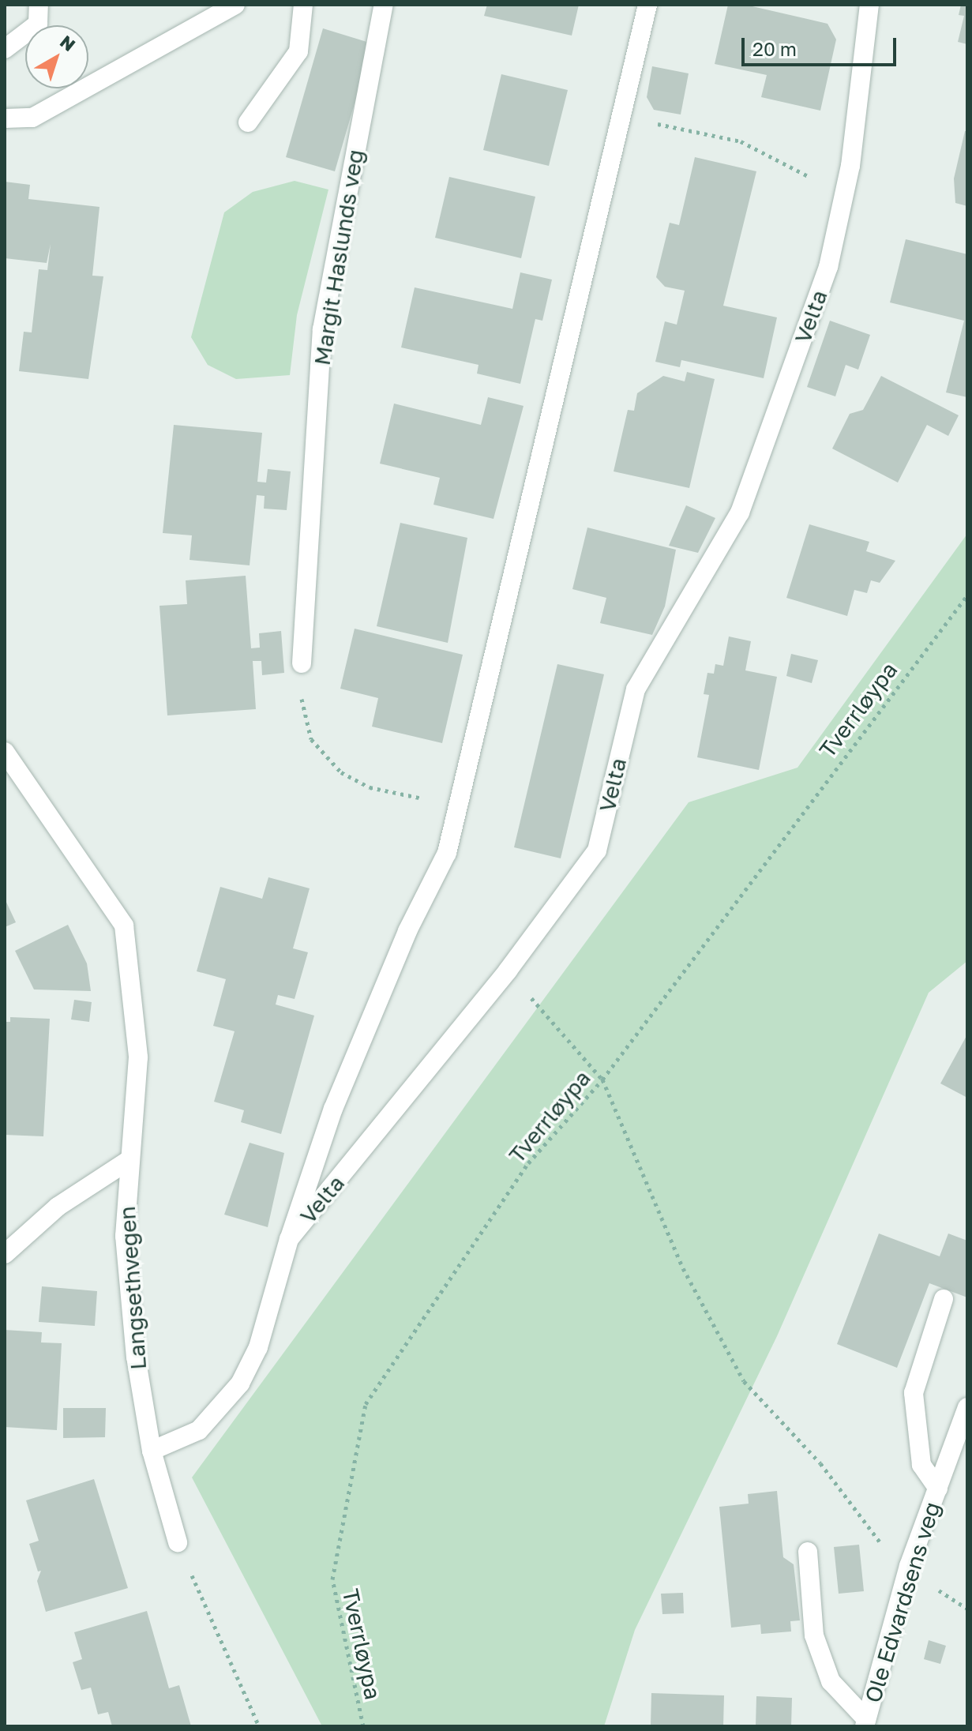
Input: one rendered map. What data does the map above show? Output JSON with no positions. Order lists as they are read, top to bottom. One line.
{"streets":{"street":["Margit Haslunds veg","Velta","Langsethvegen","Ole Edvardsens veg"],"path":["Tverrløypa"]},"crossings":[["Velta","Langsethvegen"]],"scale_bar":"20 m","north":"top right"}
